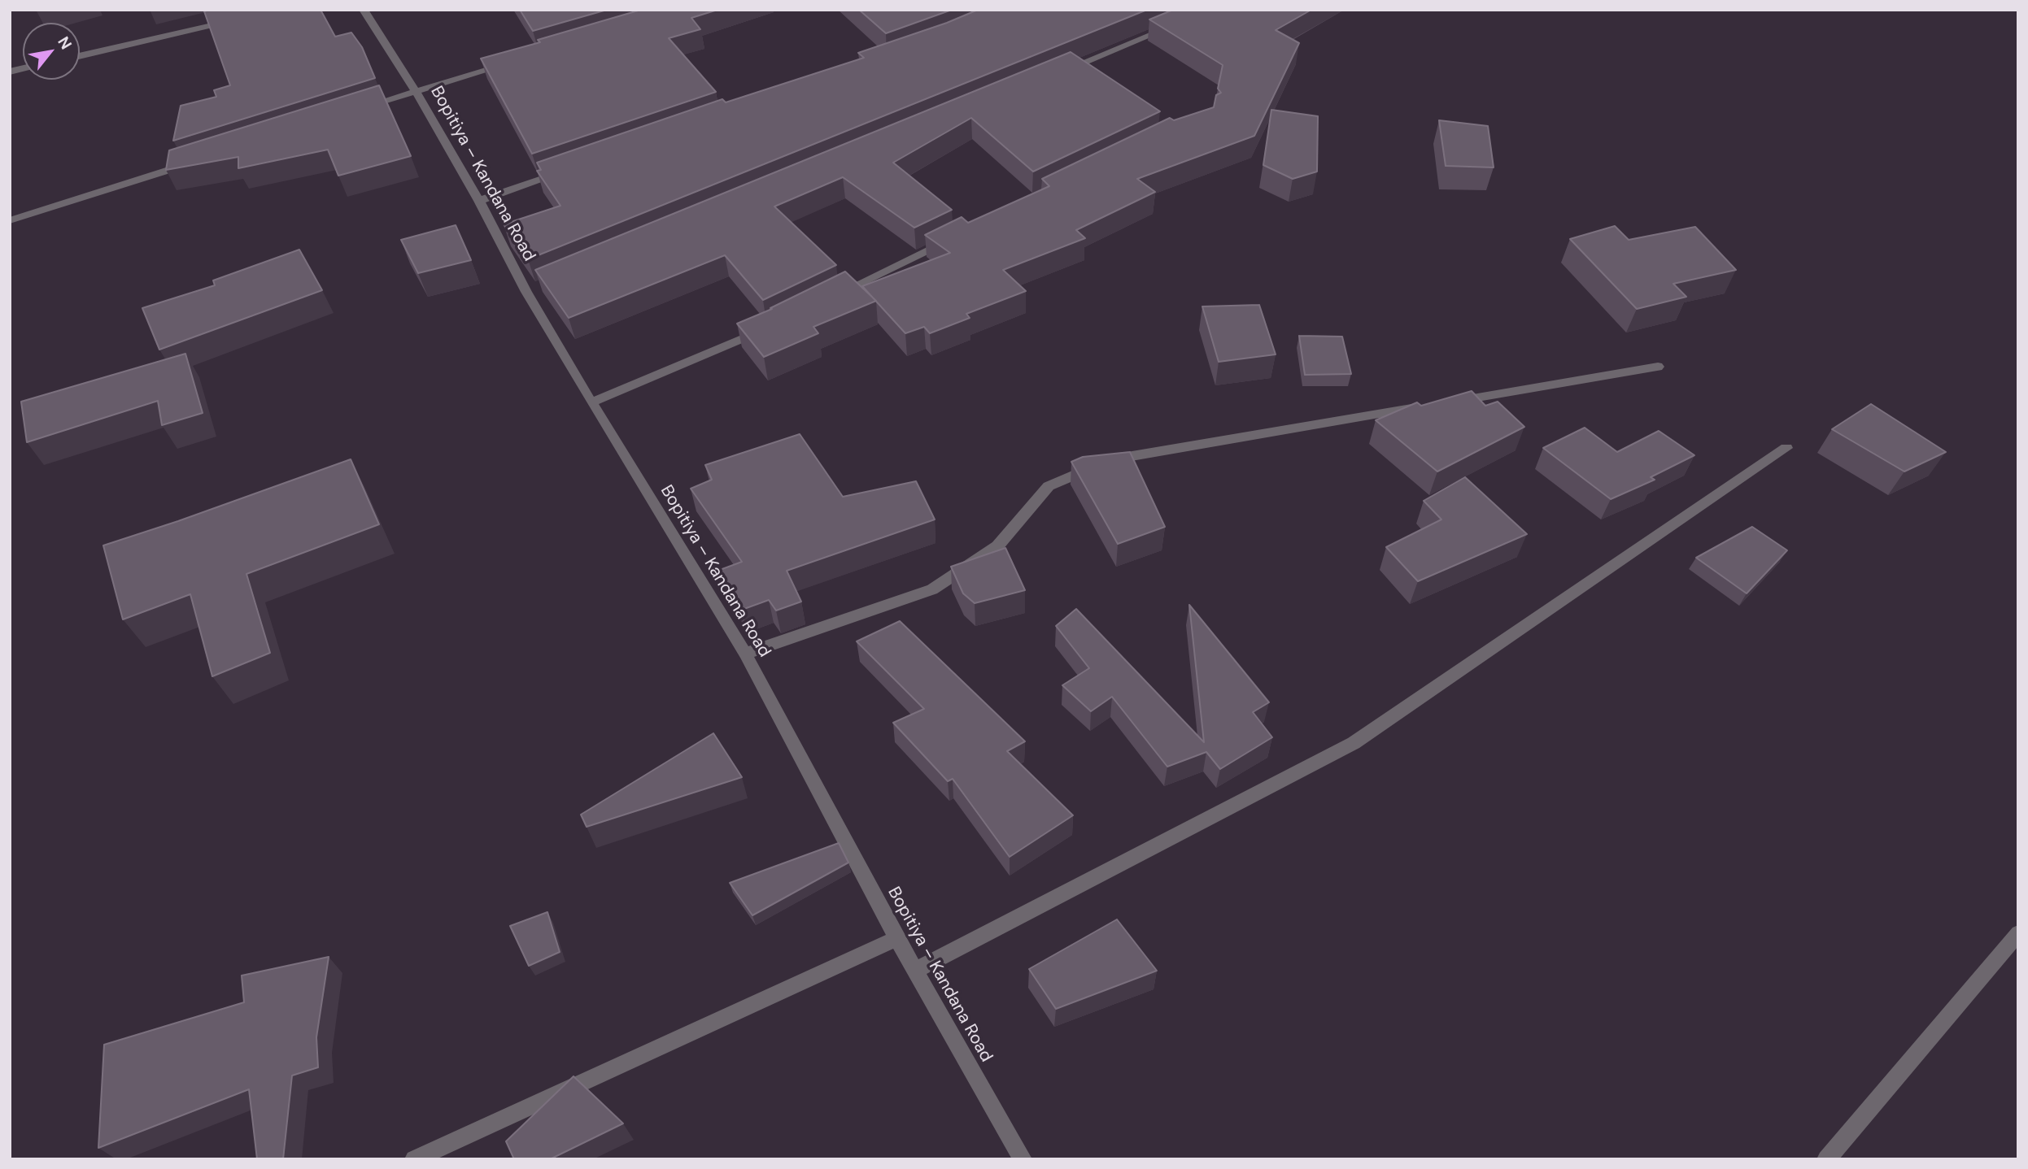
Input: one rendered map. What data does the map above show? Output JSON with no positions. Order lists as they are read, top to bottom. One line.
{"streets":{"street":["Bopitiya – Kandana Road"]},"north":"top right"}
